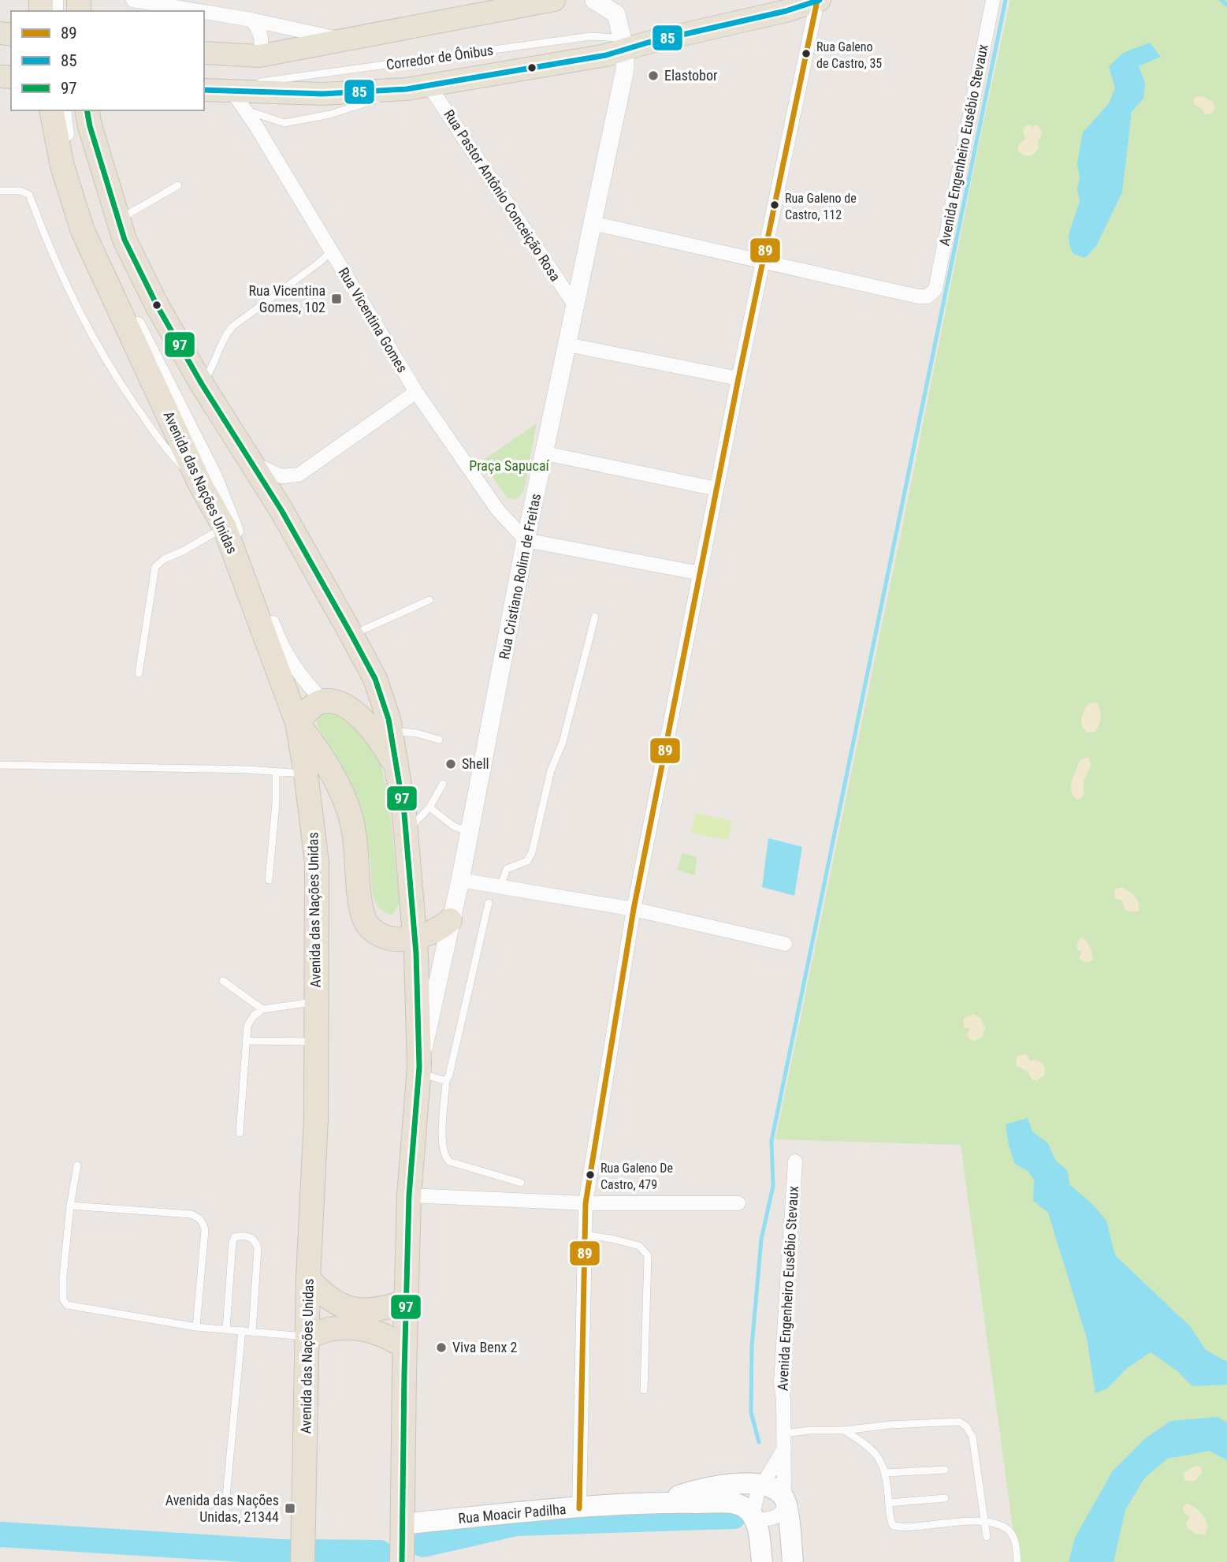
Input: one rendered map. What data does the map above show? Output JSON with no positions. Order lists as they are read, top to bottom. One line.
{"streets":{"highway":["Avenida das Nações Unidas"],"main road":["Avenida Engenheiro Eusébio Stevaux","Rua Moacir Padilha"],"street":["Rua Pastor Antônio Conceição Rosa","Rua Vicentina Gomes","Rua Cristiano Rolim de Freitas"],"lane":["Corredor de Ônibus"]},"crossings":[["Corredor de Ônibus","Rua Vicentina Gomes"],["Corredor de Ônibus","Rua Cristiano Rolim de Freitas"],["Rua Pastor Antônio Conceição Rosa","Rua Cristiano Rolim de Freitas"],["Rua Vicentina Gomes","Rua Cristiano Rolim de Freitas"]],"parks":["Praça Sapucaí"],"places":{"other":["Rua Galeno de Castro, 35","Elastobor","Rua Galeno de Castro, 112","Shell","Rua Galeno De Castro, 479","Viva Benx 2"],"transit":["Rua Vicentina Gomes, 102","Avenida das Nações Unidas, 21344"]},"lines":["transit line 85","transit line 89","transit line 97"],"legend":["89","85","97"]}
